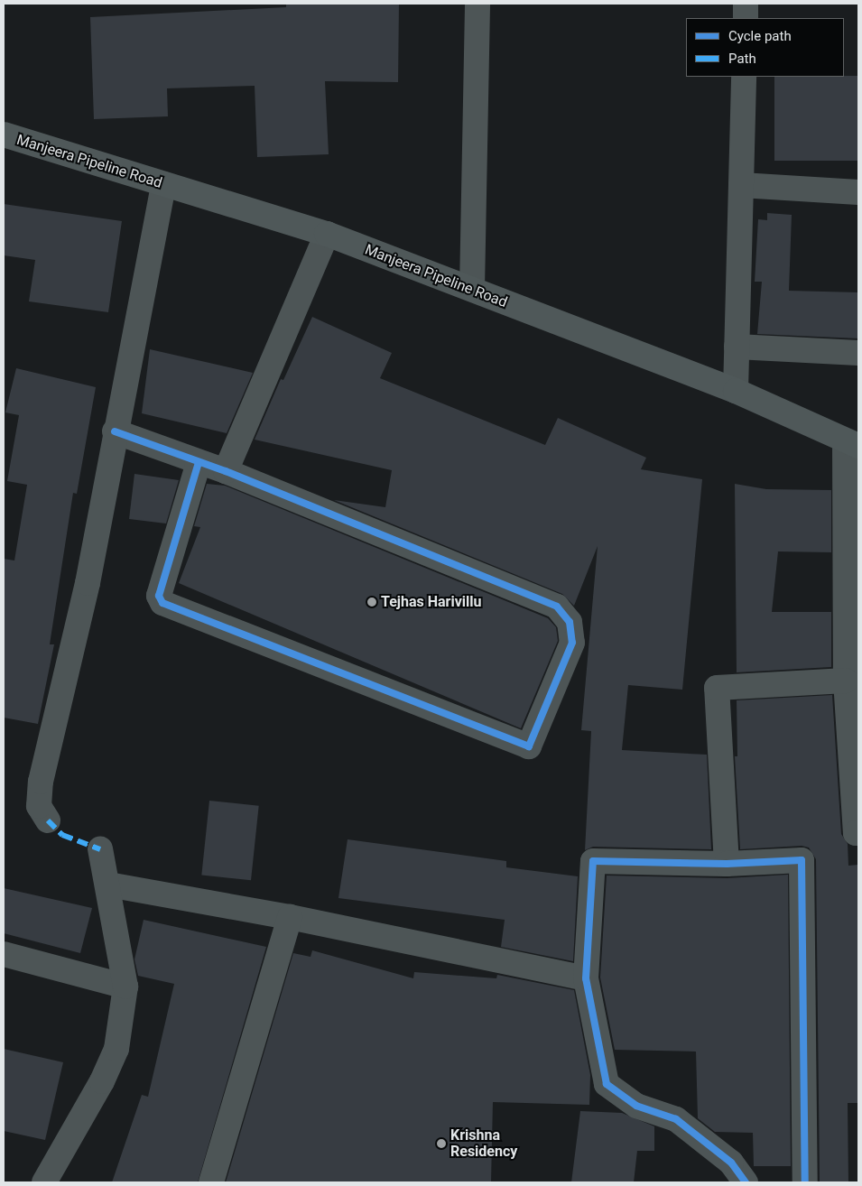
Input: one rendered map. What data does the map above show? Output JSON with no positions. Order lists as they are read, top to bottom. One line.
{"streets":{"street":["Manjeera Pipeline Road"]},"places":["Tejhas Harivillu","Krishna Residency"],"legend":["Cycle path","Path"]}
